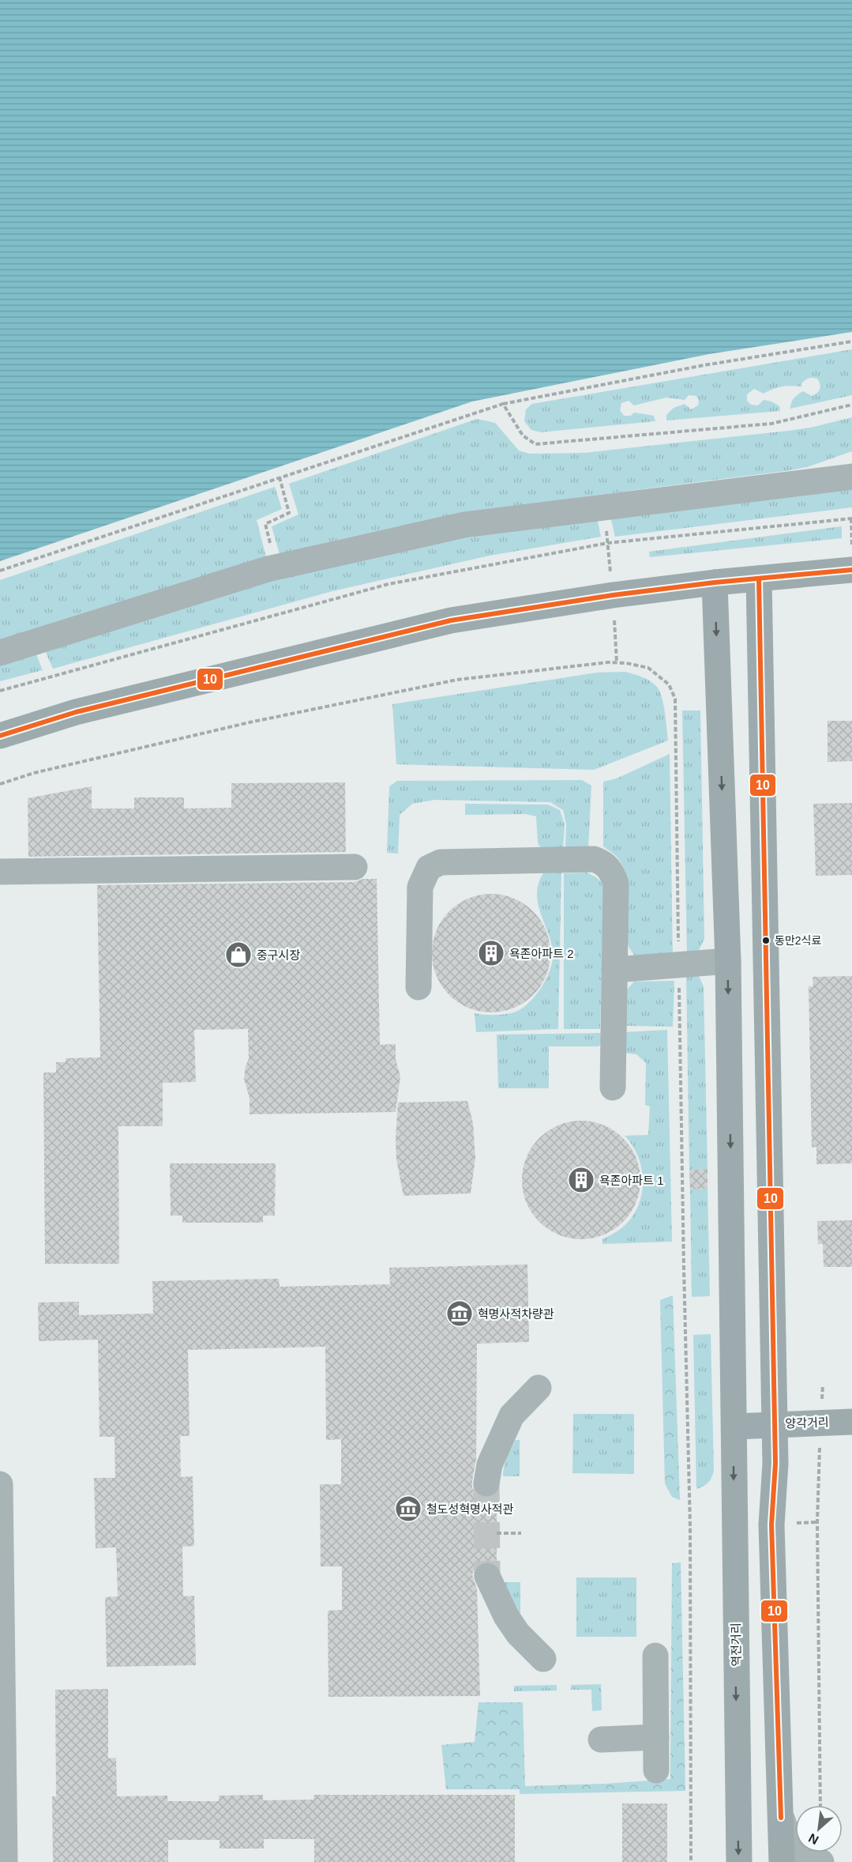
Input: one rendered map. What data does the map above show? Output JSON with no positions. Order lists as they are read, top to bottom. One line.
{"streets":{"main road":["양각거리","역전거리"]},"crossings":[["양각거리","역전거리"]],"places":{"other":["동만2식료"],"building":["욕존아파트 2","욕존아파트 1"],"shop":["중구시장"],"museum":["혁명사적차량관","철도성혁명사적관"]},"lines":["transit line 10"],"north":"bottom left"}
